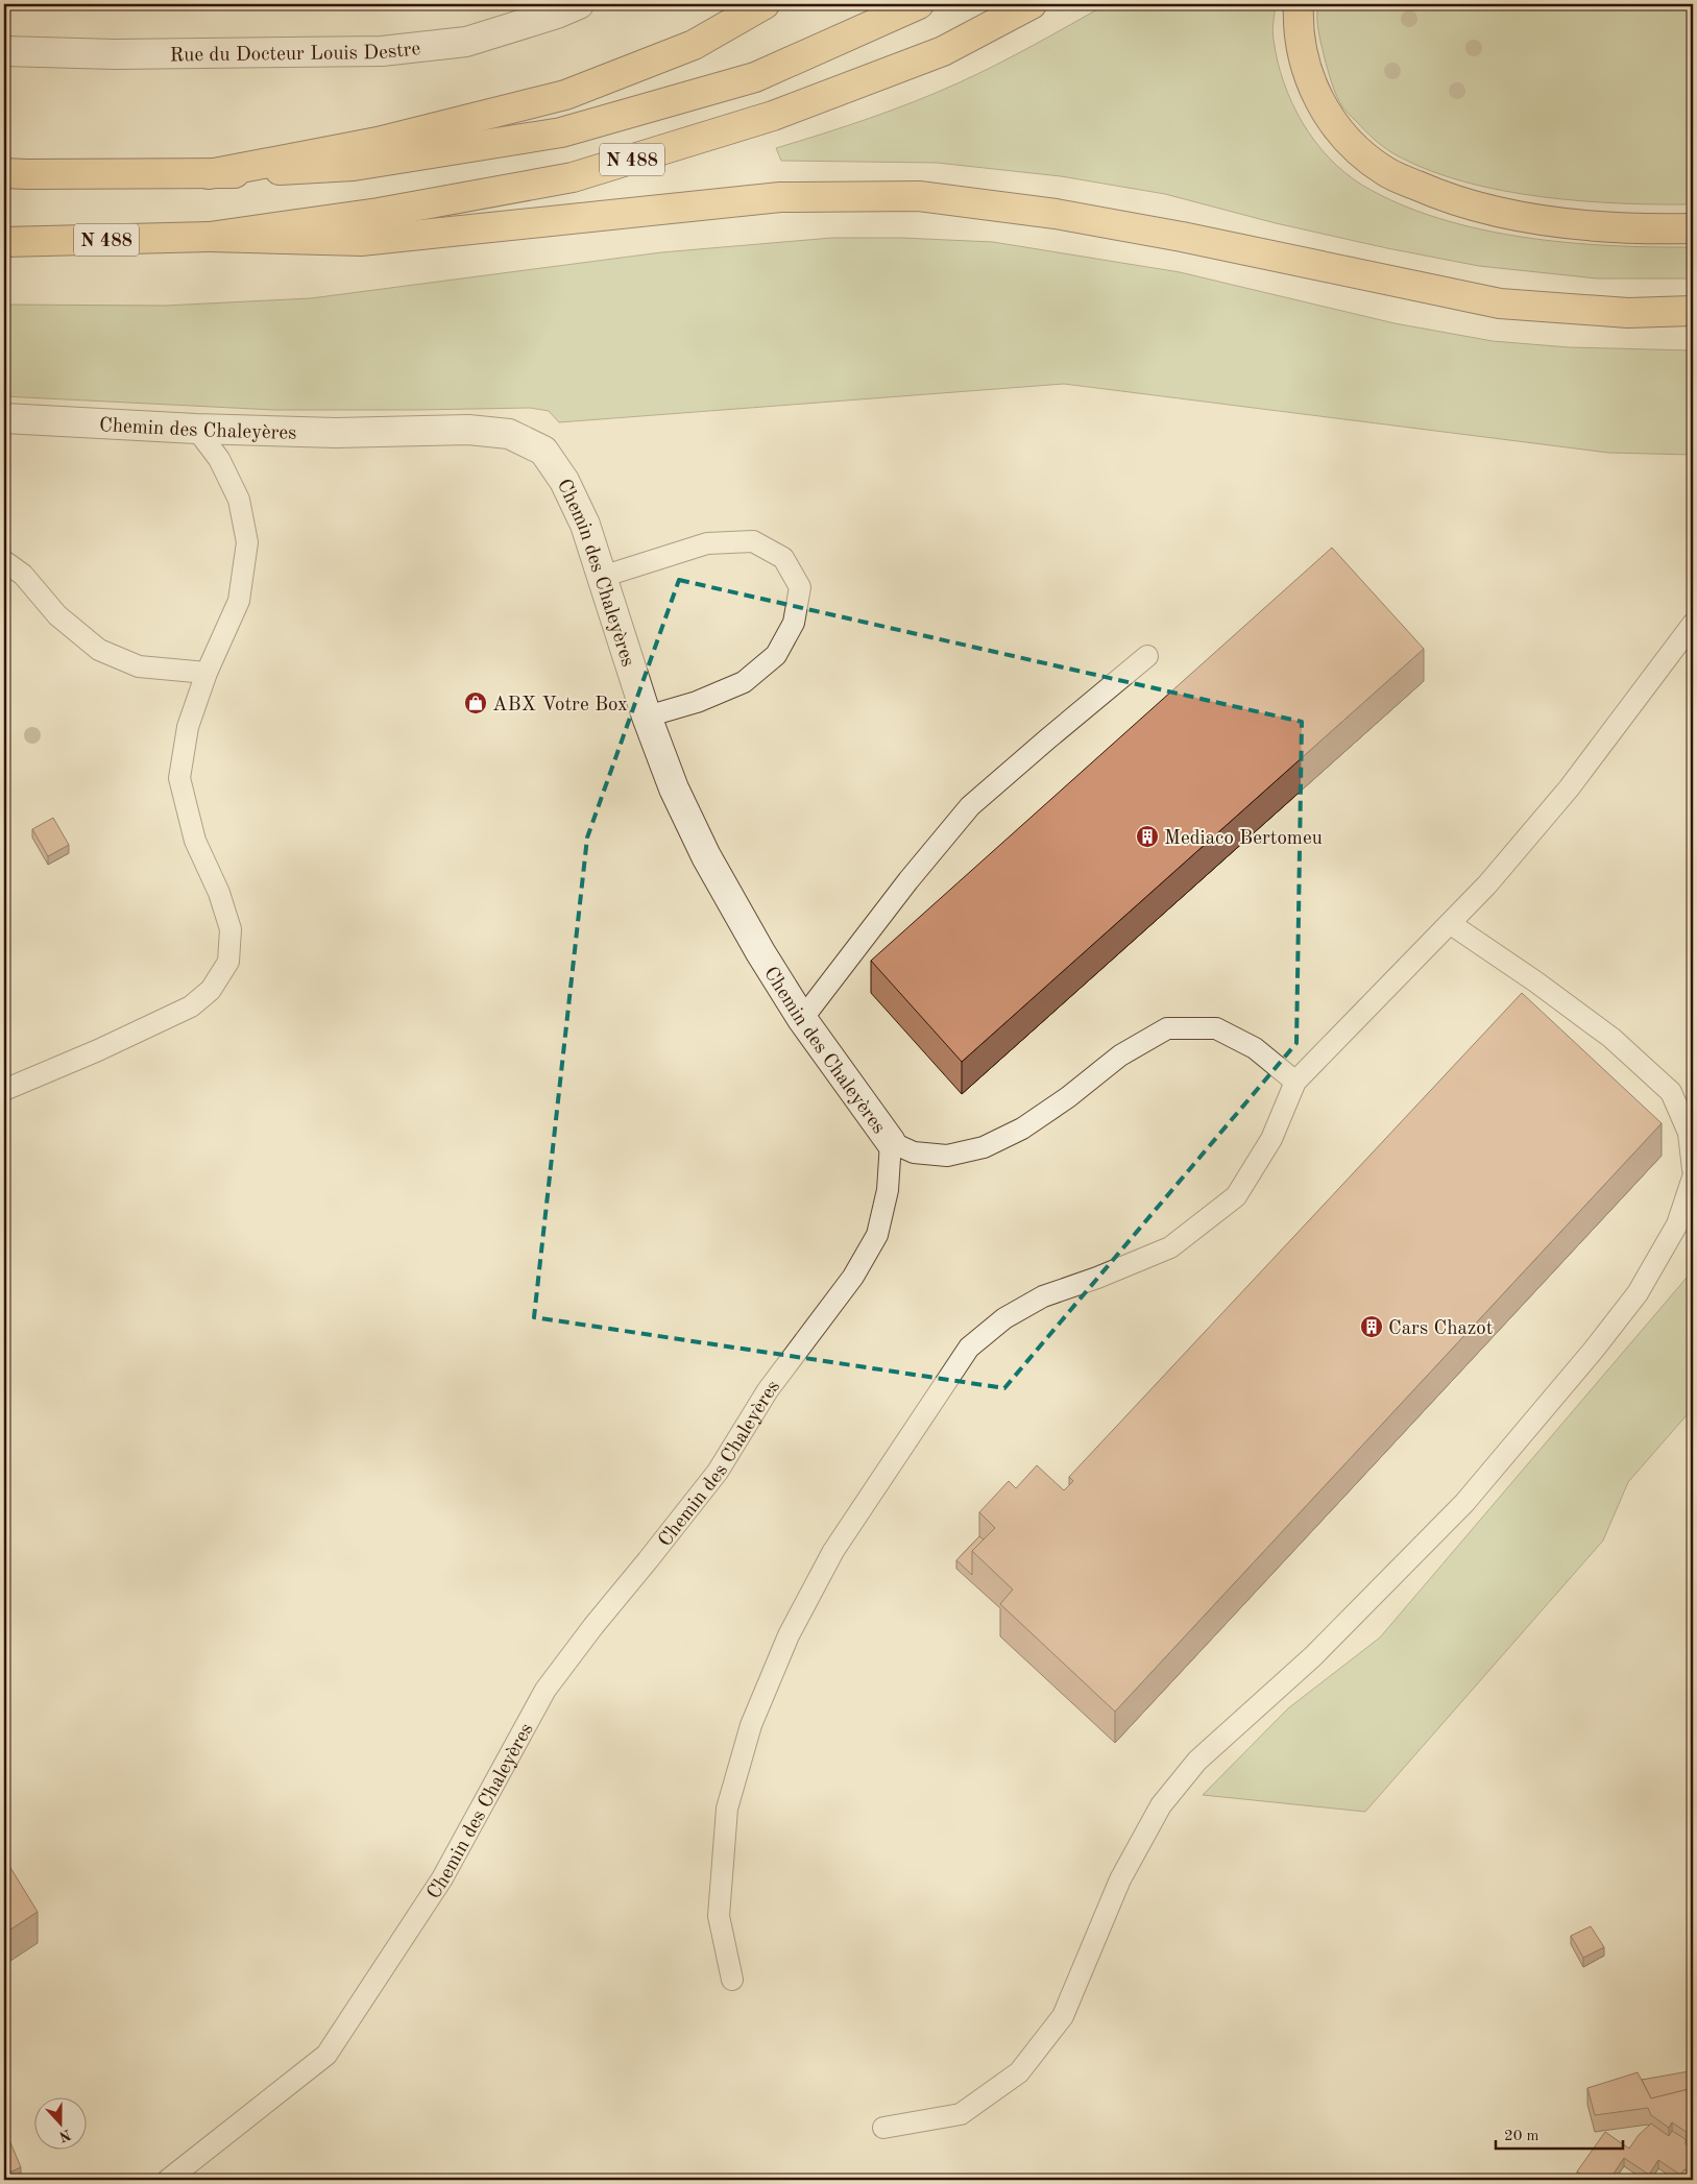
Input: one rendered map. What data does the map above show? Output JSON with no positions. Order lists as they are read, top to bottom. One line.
{"streets":{"highway":["N 488"],"street":["Rue du Docteur Louis Destre","Chemin des Chaleyères"]},"places":{"shop":["ABX Votre Box"],"building":["Mediaco Bertomeu","Cars Chazot"]},"scale_bar":"20 m","north":"bottom"}
